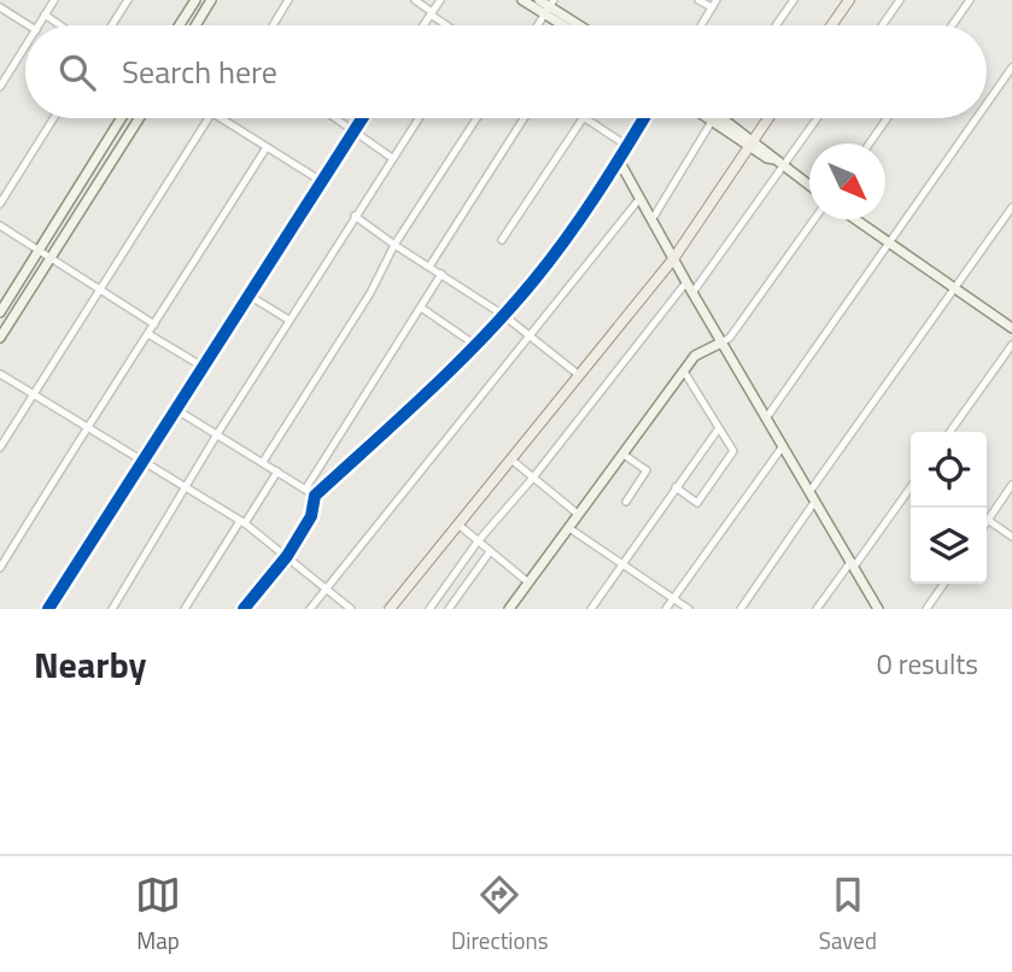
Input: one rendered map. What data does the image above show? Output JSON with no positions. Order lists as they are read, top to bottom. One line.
{"north":"bottom right","page":{"search":"Search here","heading":["Nearby","0 results"],"nav":["Map","Directions","Saved"]}}
